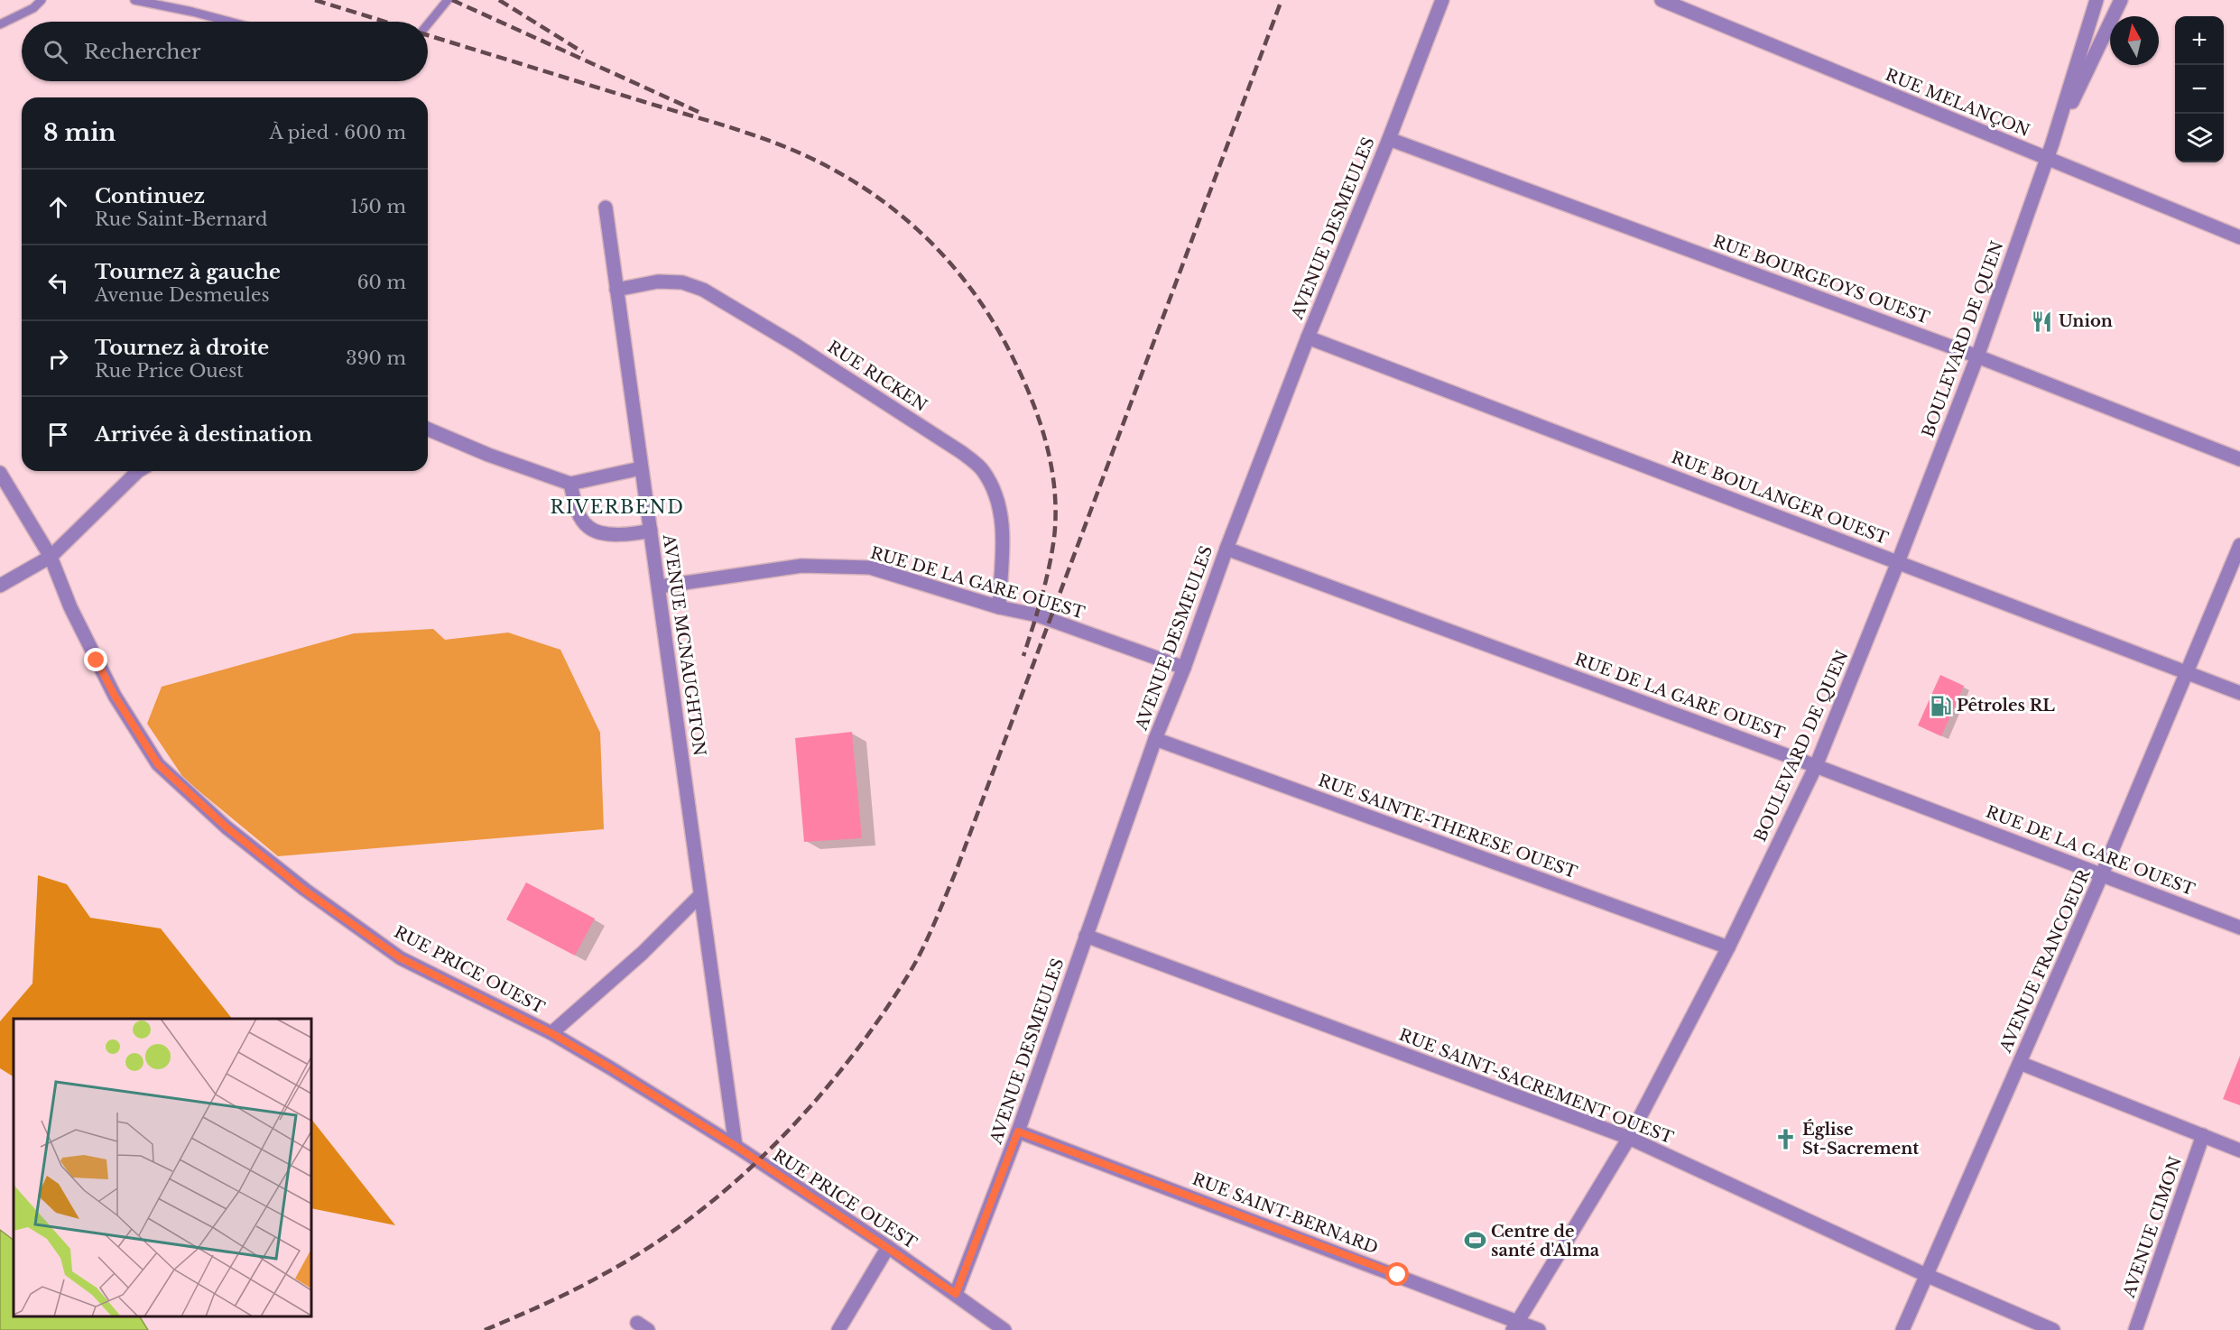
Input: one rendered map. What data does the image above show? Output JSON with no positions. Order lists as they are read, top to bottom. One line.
{"streets":{"street":["RUE MELANÇON","AVENUE DESMEULES","RUE BOURGEOYS OUEST","BOULEVARD DE QUEN","RUE RICKEN","RUE BOULANGER OUEST","RUE DE LA GARE OUEST","AVENUE MCNAUGHTON","RUE SAINTE-THERESE OUEST","AVENUE FRANCOEUR","RUE PRICE OUEST","RUE SAINT-SACREMENT OUEST","RUE SAINT-BERNARD","AVENUE CIMON"]},"crossings":[["RUE MELANÇON","BOULEVARD DE QUEN"],["AVENUE DESMEULES","RUE BOURGEOYS OUEST"],["AVENUE DESMEULES","RUE BOULANGER OUEST"],["AVENUE DESMEULES","RUE DE LA GARE OUEST"],["AVENUE DESMEULES","RUE SAINTE-THERESE OUEST"],["AVENUE DESMEULES","RUE PRICE OUEST"],["AVENUE DESMEULES","RUE SAINT-SACREMENT OUEST"],["AVENUE DESMEULES","RUE SAINT-BERNARD"],["RUE BOURGEOYS OUEST","BOULEVARD DE QUEN"],["BOULEVARD DE QUEN","RUE BOULANGER OUEST"],["BOULEVARD DE QUEN","RUE DE LA GARE OUEST"],["BOULEVARD DE QUEN","RUE SAINTE-THERESE OUEST"],["BOULEVARD DE QUEN","RUE SAINT-SACREMENT OUEST"],["BOULEVARD DE QUEN","RUE SAINT-BERNARD"],["RUE RICKEN","RUE DE LA GARE OUEST"],["RUE RICKEN","AVENUE MCNAUGHTON"],["RUE BOULANGER OUEST","AVENUE FRANCOEUR"],["RUE DE LA GARE OUEST","AVENUE MCNAUGHTON"],["RUE DE LA GARE OUEST","AVENUE FRANCOEUR"],["AVENUE MCNAUGHTON","RUE PRICE OUEST"],["AVENUE FRANCOEUR","RUE SAINT-SACREMENT OUEST"]],"districts":["RIVERBEND"],"places":{"restaurant":["Union"],"fuel station":["Pêtroles RL"],"church":["Église St-Sacrement"],"sports":["Centre de santé d'Alma"]},"north":"top","page":{"map_buttons":["+","−"],"search":"Rechercher","heading":["8 min","À pied · 600 m"],"list":[["Continuez","Rue Saint-Bernard","150 m"],["Tournez à gauche","Avenue Desmeules","60 m"],["Tournez à droite","Rue Price Ouest","390 m"],"Arrivée à destination"]}}
